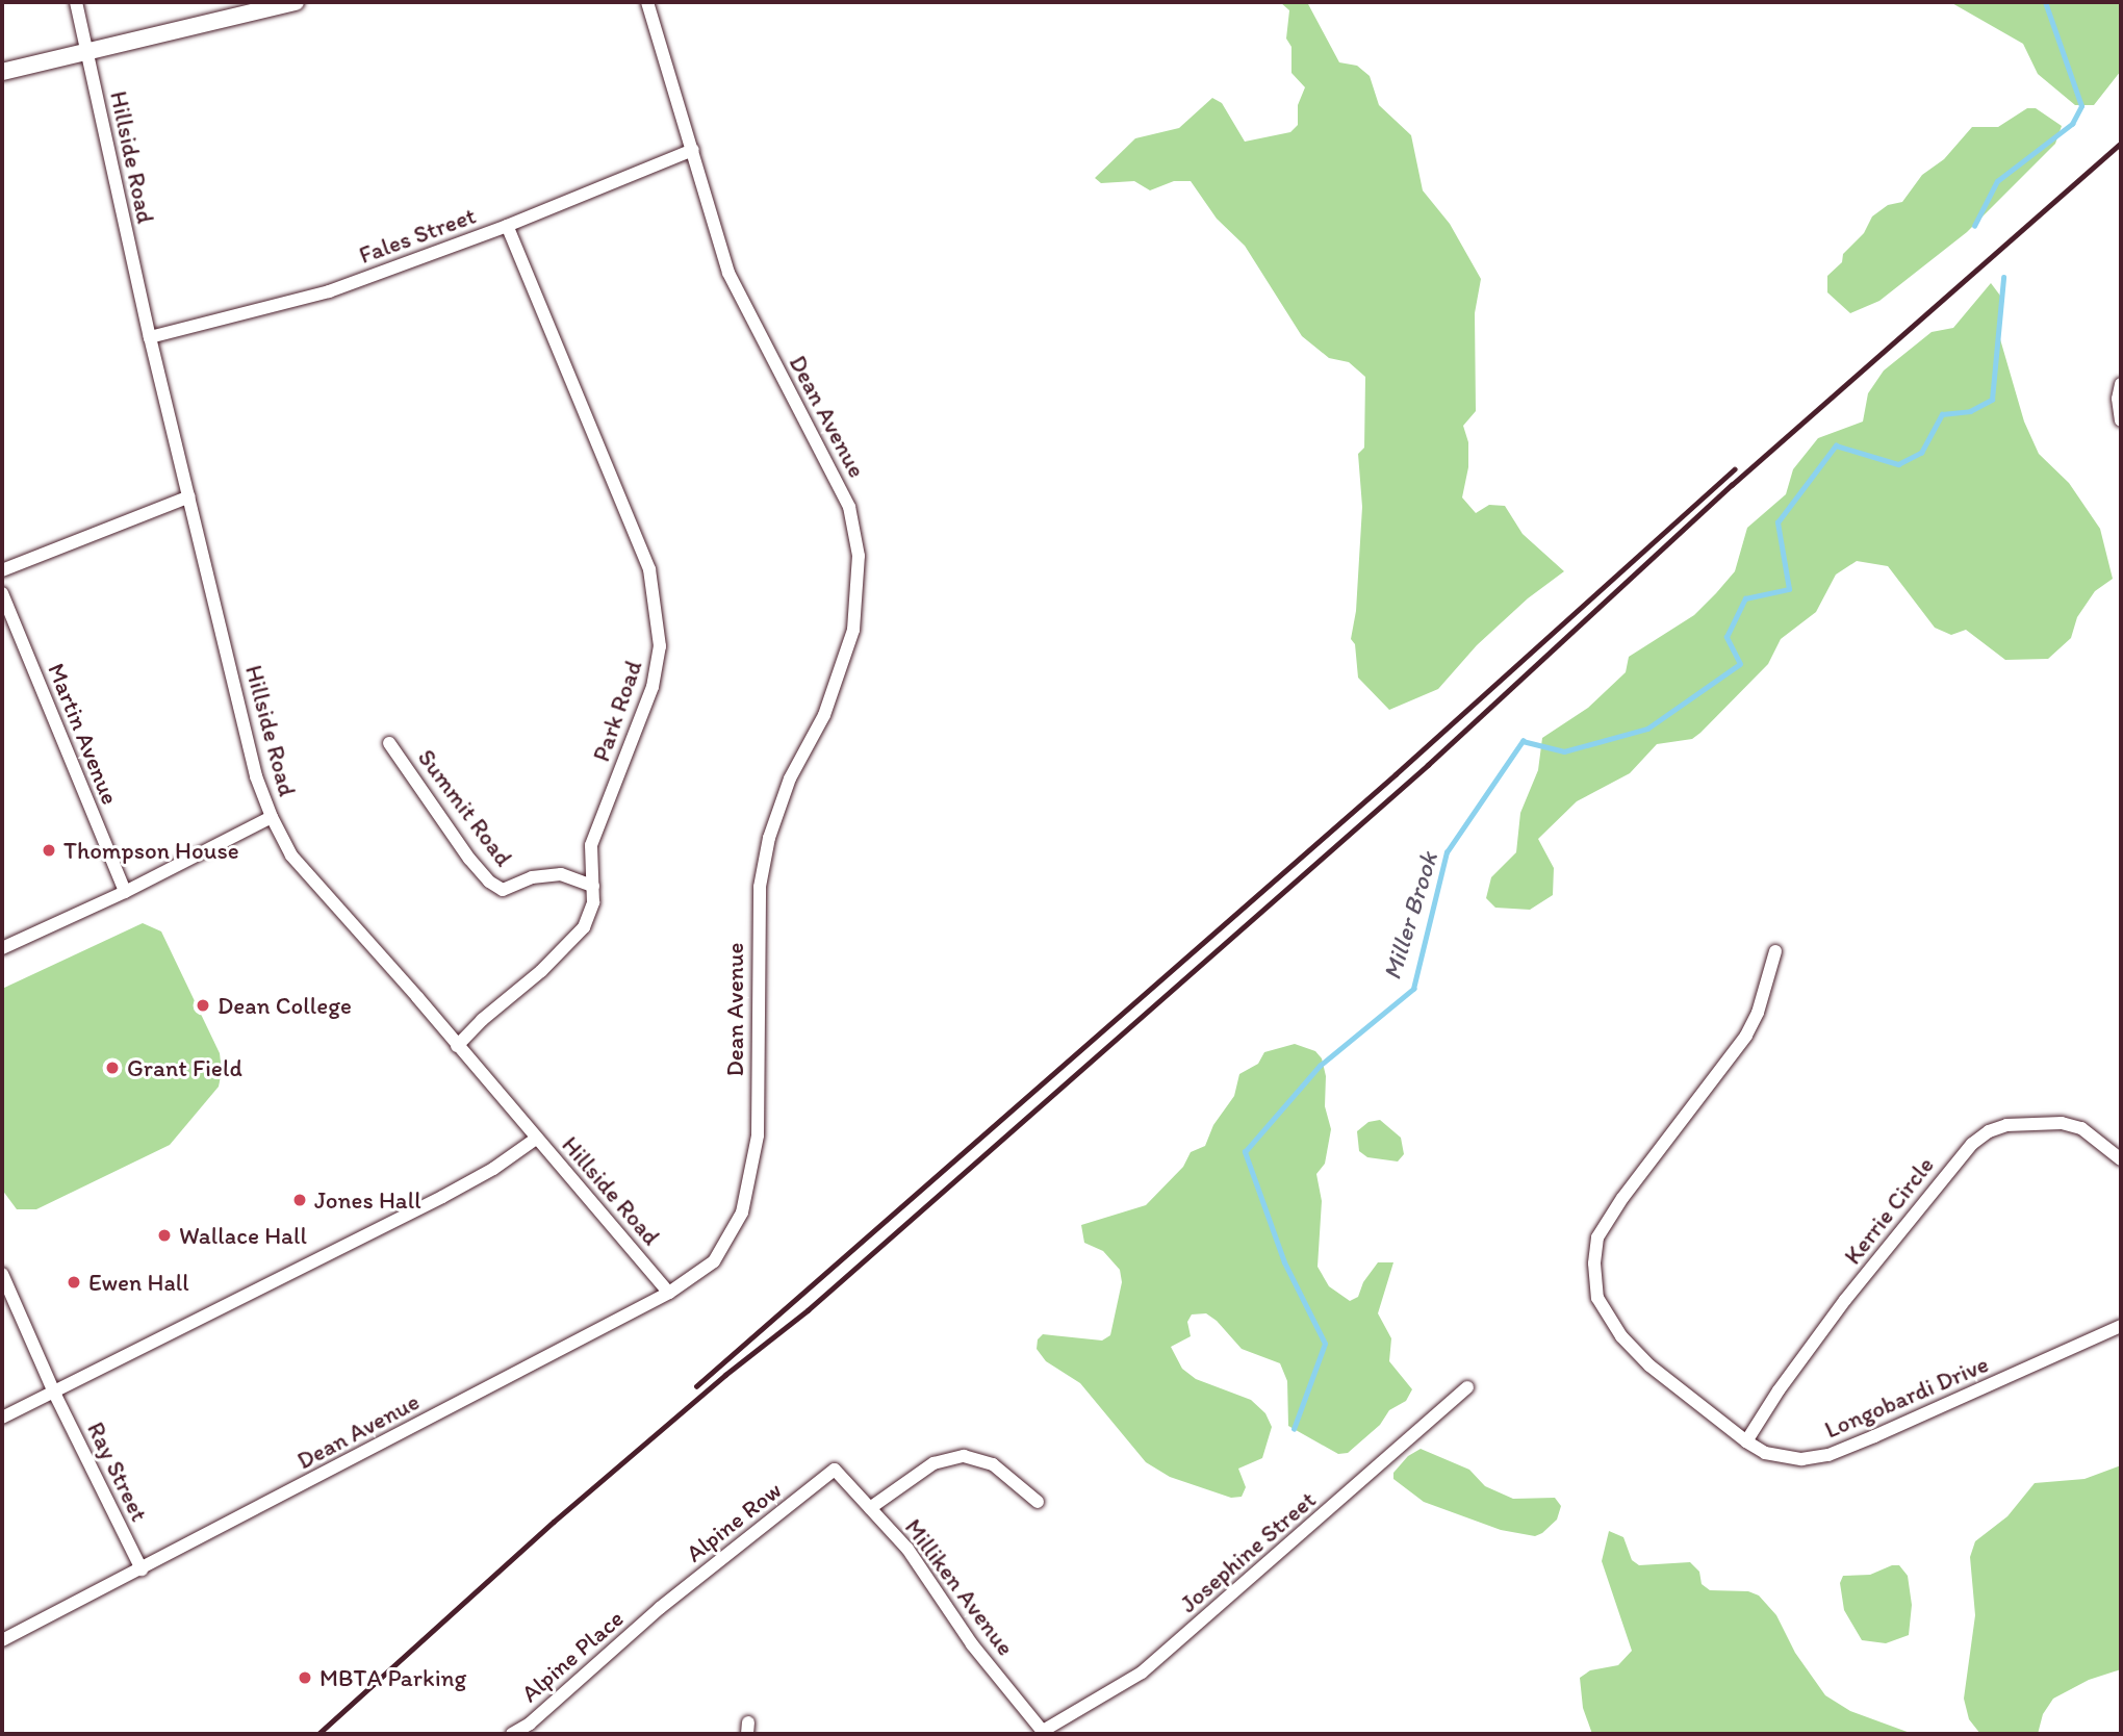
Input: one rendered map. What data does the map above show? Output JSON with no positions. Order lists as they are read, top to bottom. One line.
{"streets":{"street":["Hillside Road","Fales Street","Dean Avenue","Park Road","Martin Avenue","Summit Road","Kerrie Circle","Longobardi Drive","Ray Street","Alpine Row","Josephine Street","Milliken Avenue","Alpine Place"]},"crossings":[["Hillside Road","Fales Street"],["Hillside Road","Dean Avenue"],["Hillside Road","Park Road"],["Fales Street","Dean Avenue"],["Fales Street","Park Road"],["Dean Avenue","Ray Street"],["Park Road","Summit Road"],["Kerrie Circle","Longobardi Drive"],["Alpine Row","Milliken Avenue"],["Alpine Row","Alpine Place"],["Josephine Street","Milliken Avenue"]],"water":["Miller Brook"],"places":["Thompson House","Dean College","Grant Field","Jones Hall","Wallace Hall","Ewen Hall","MBTA Parking"]}
